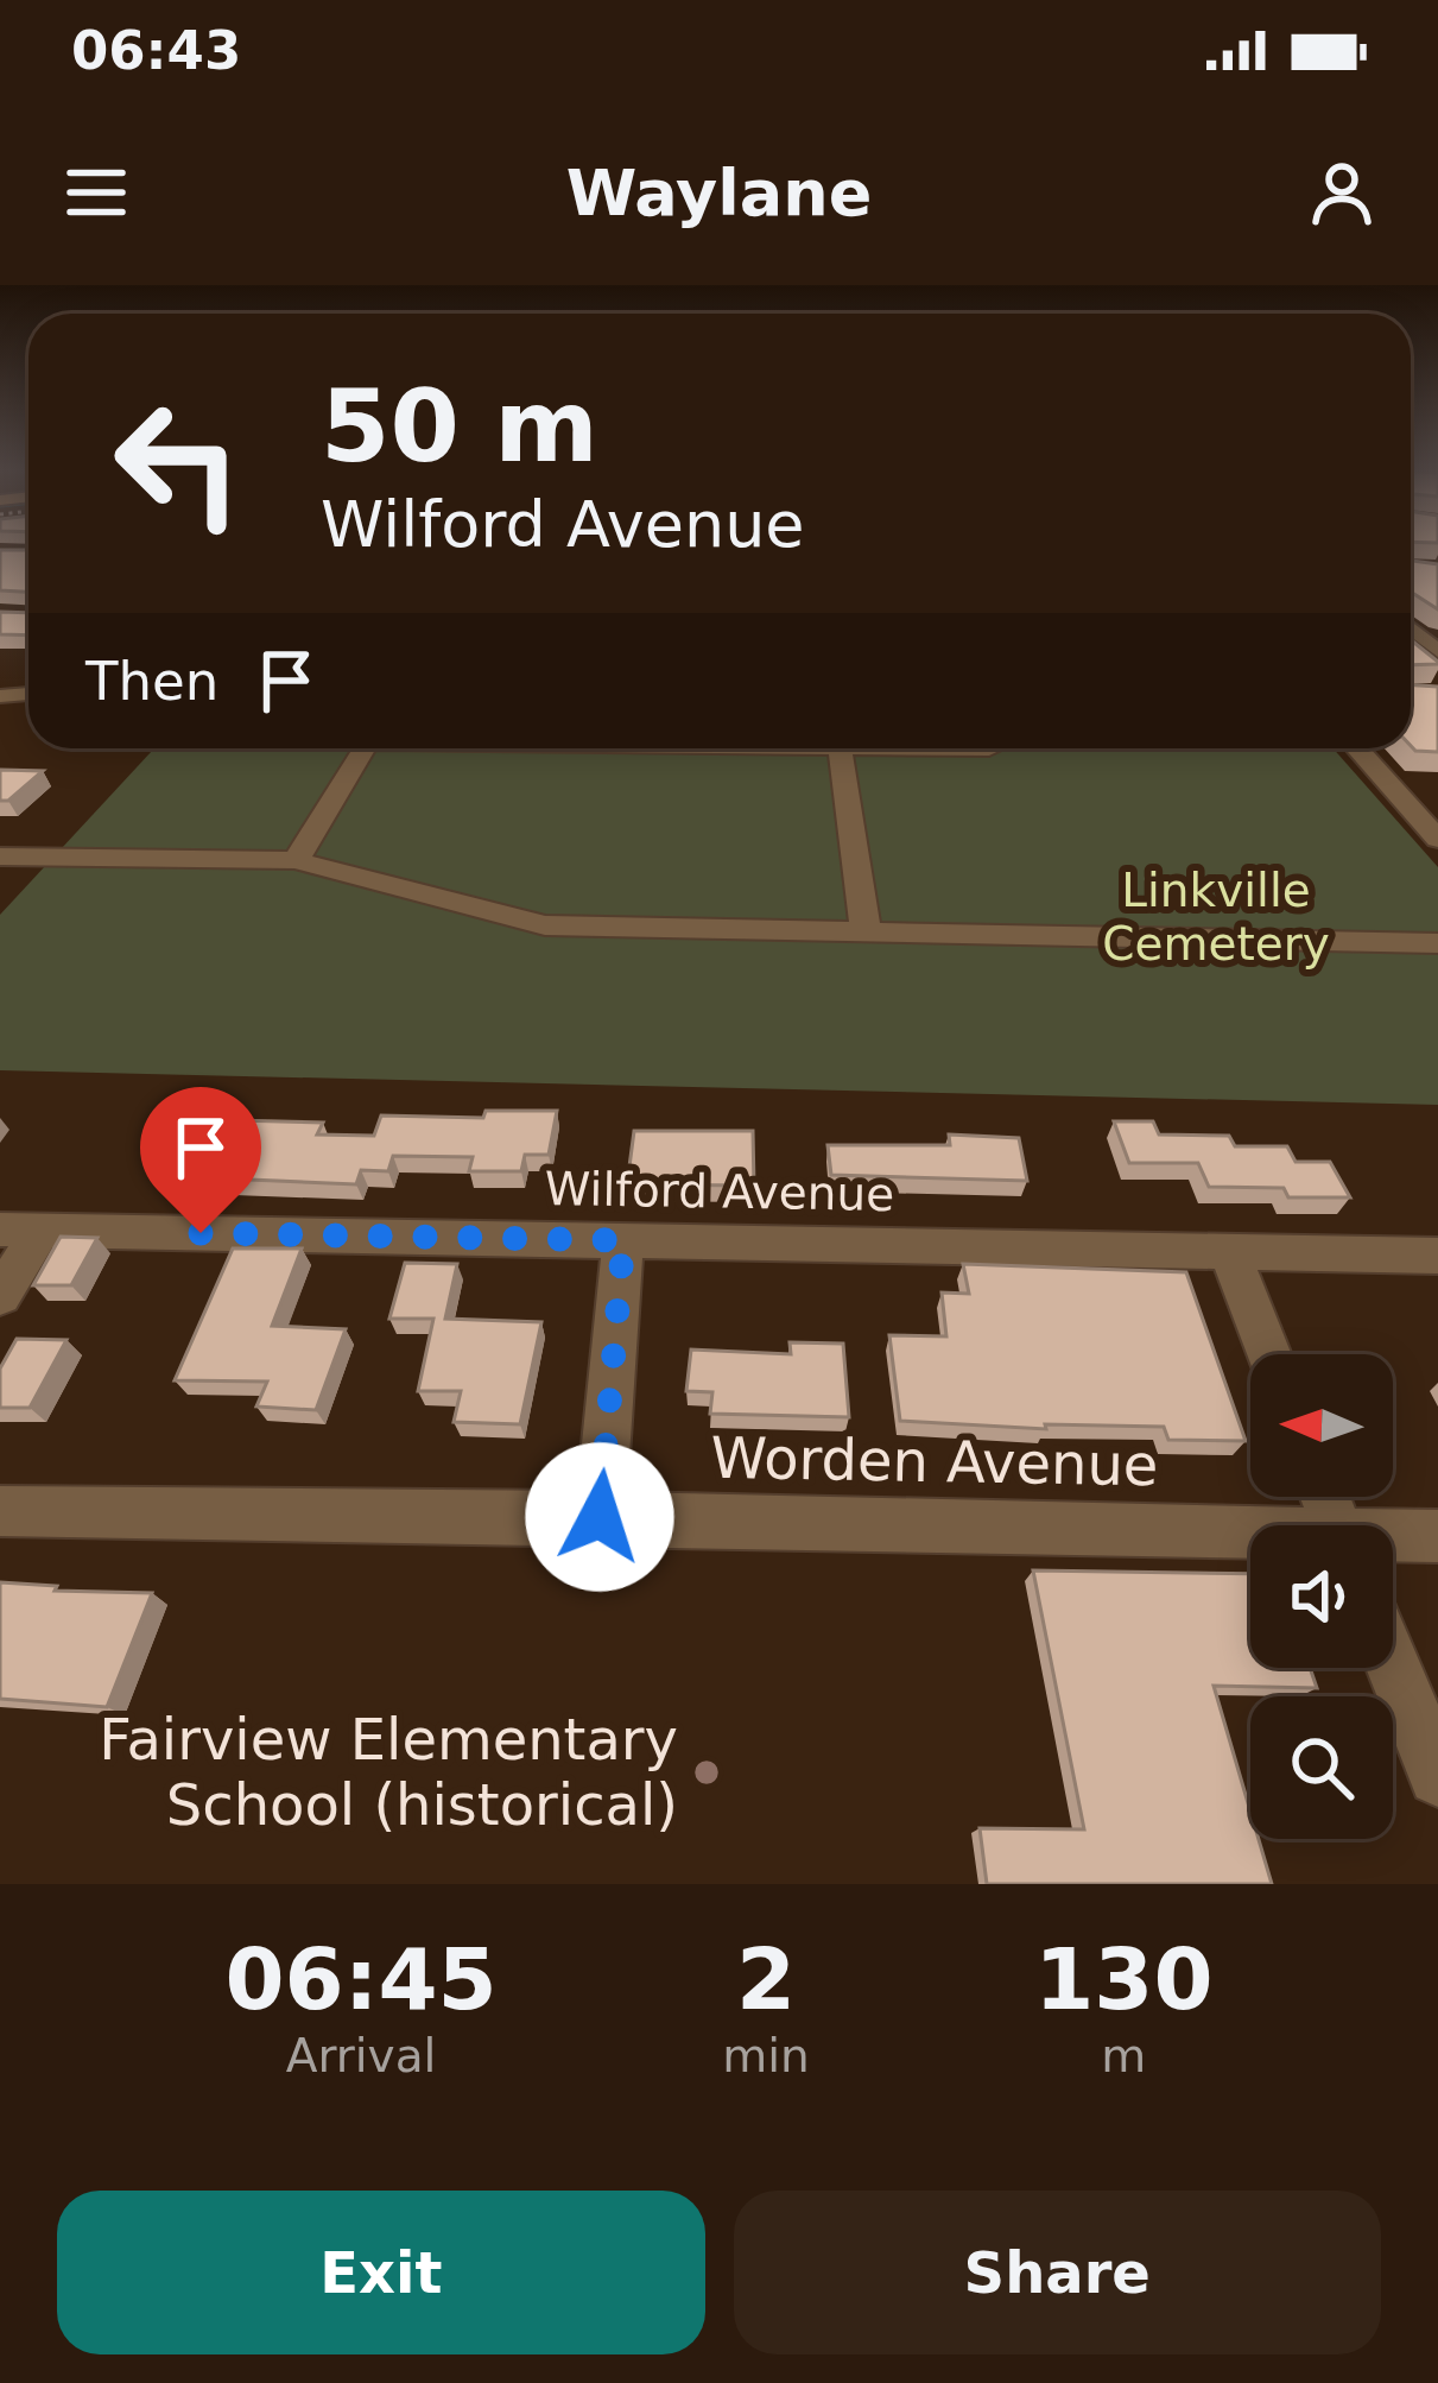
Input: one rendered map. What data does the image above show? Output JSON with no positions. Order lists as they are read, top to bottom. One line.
{"streets":{"street":["Wilford Avenue","Worden Avenue"]},"parks":["Linkville Cemetery"],"places":["Fairview Elementary School (historical)"],"north":"left","page":{"status":"06:43","header":"Waylane","turn":["50 m","Wilford Avenue"],"then":"Then","eta":["06:45","Arrival","2","min","130","m"],"buttons":["Exit","Share"]}}
